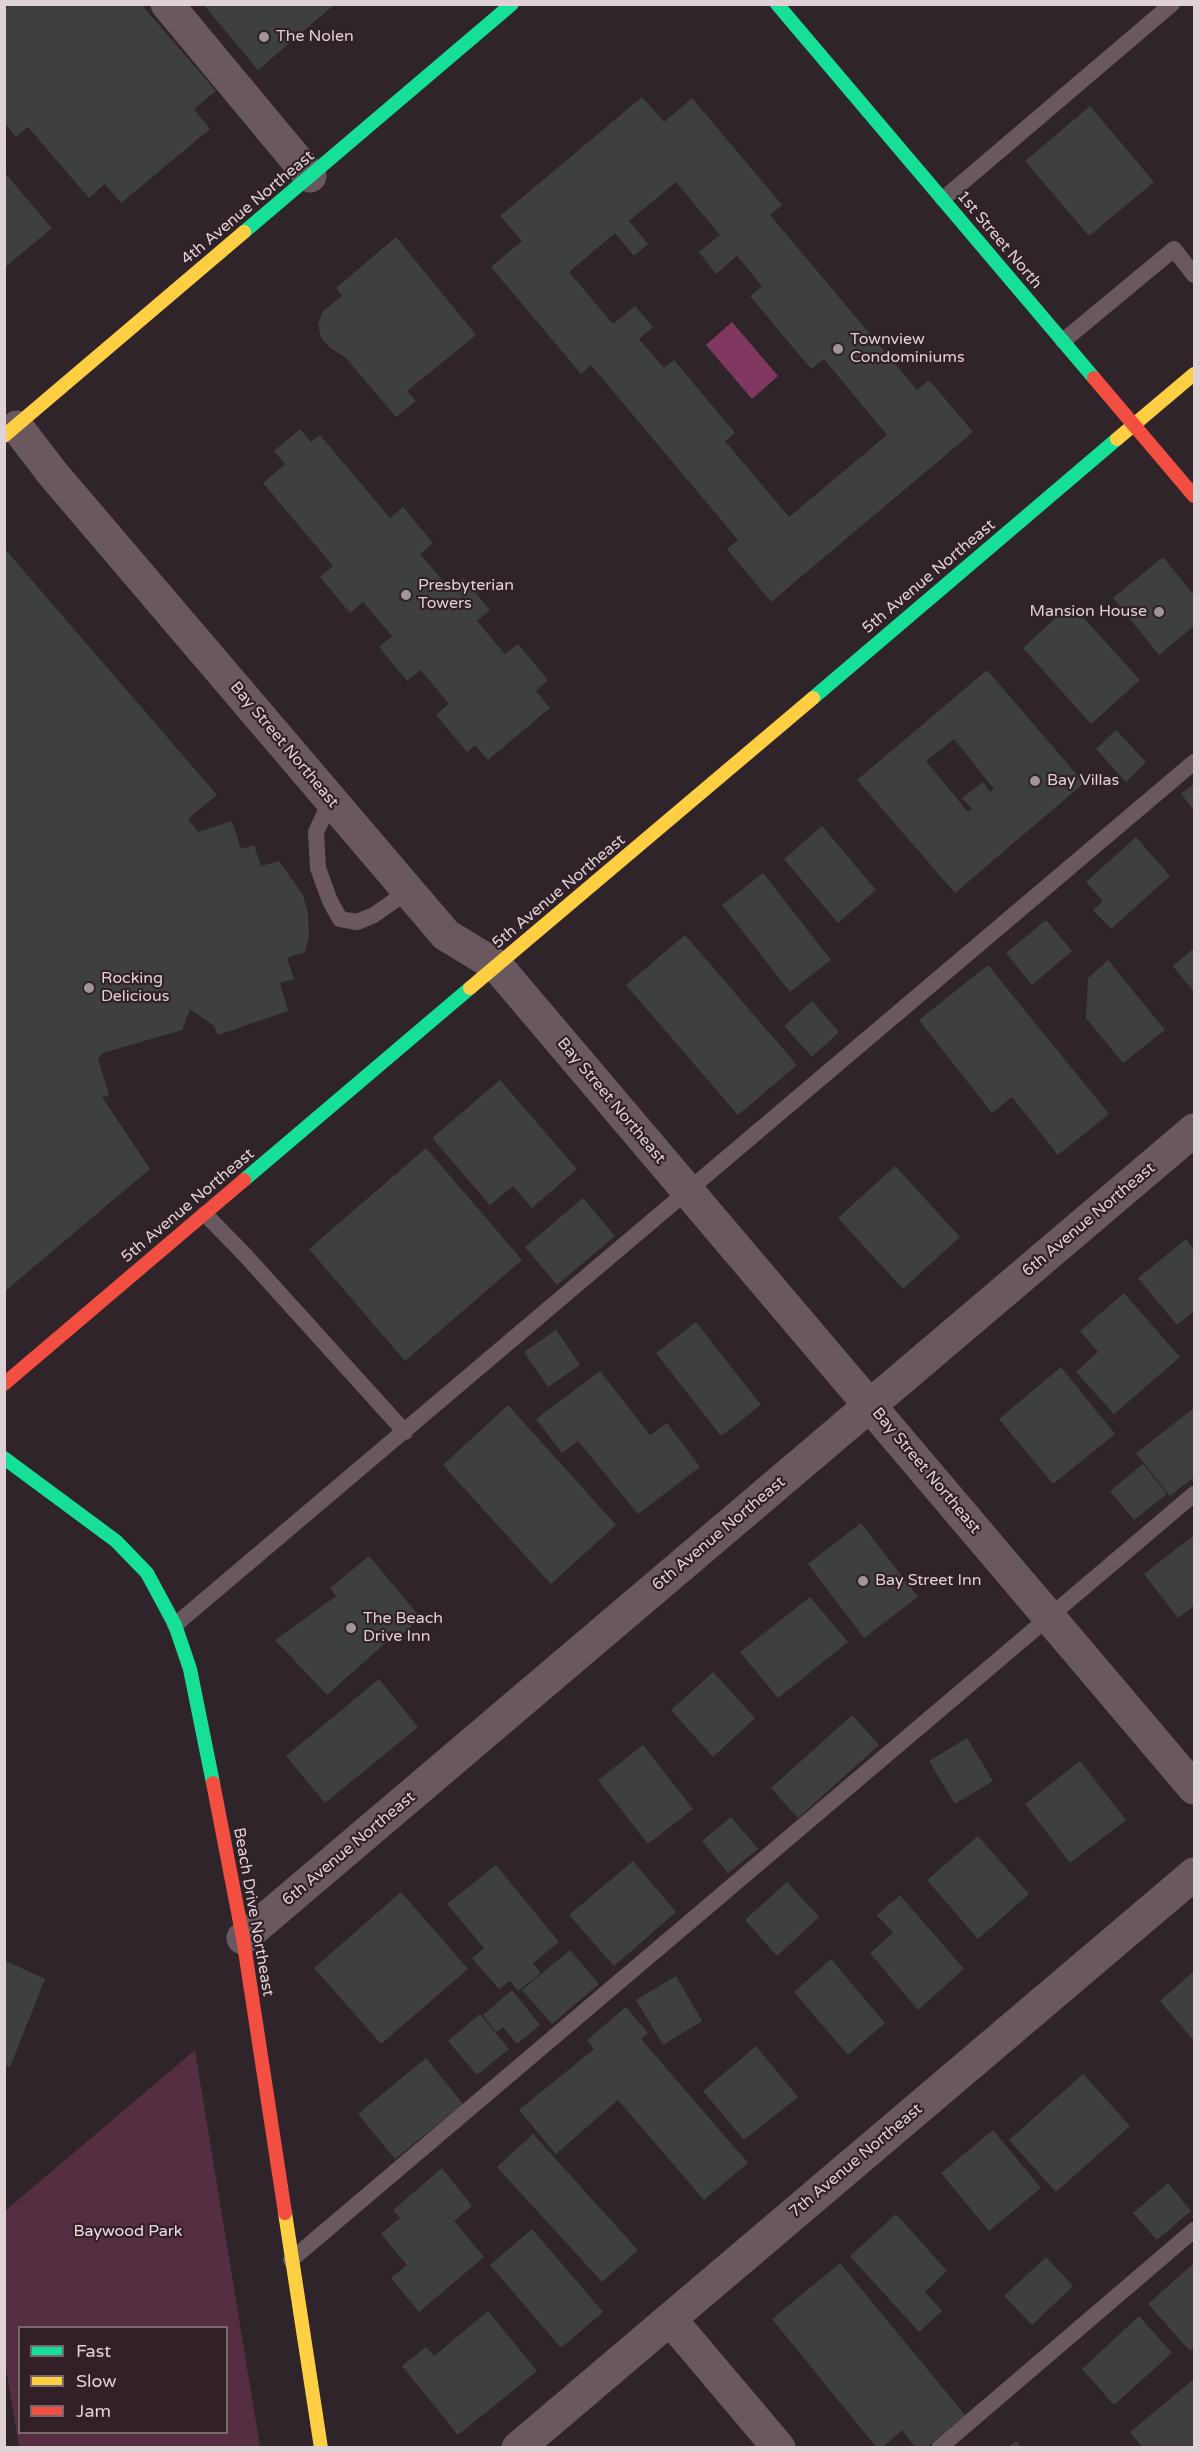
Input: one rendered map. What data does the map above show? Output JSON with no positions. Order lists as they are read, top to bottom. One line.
{"streets":{"street":["4th Avenue Northeast","1st Street North","5th Avenue Northeast","Bay Street Northeast","6th Avenue Northeast","Beach Drive Northeast","7th Avenue Northeast"]},"crossings":[["4th Avenue Northeast","Bay Street Northeast"],["1st Street North","5th Avenue Northeast"],["5th Avenue Northeast","Bay Street Northeast"],["Bay Street Northeast","6th Avenue Northeast"],["6th Avenue Northeast","Beach Drive Northeast"]],"parks":["Baywood Park"],"places":["The Nolen","Townview Condominiums","Presbyterian Towers","Mansion House","Bay Villas","Rocking Delicious","Bay Street Inn","The Beach Drive Inn"],"legend":["Fast","Slow","Jam"]}
